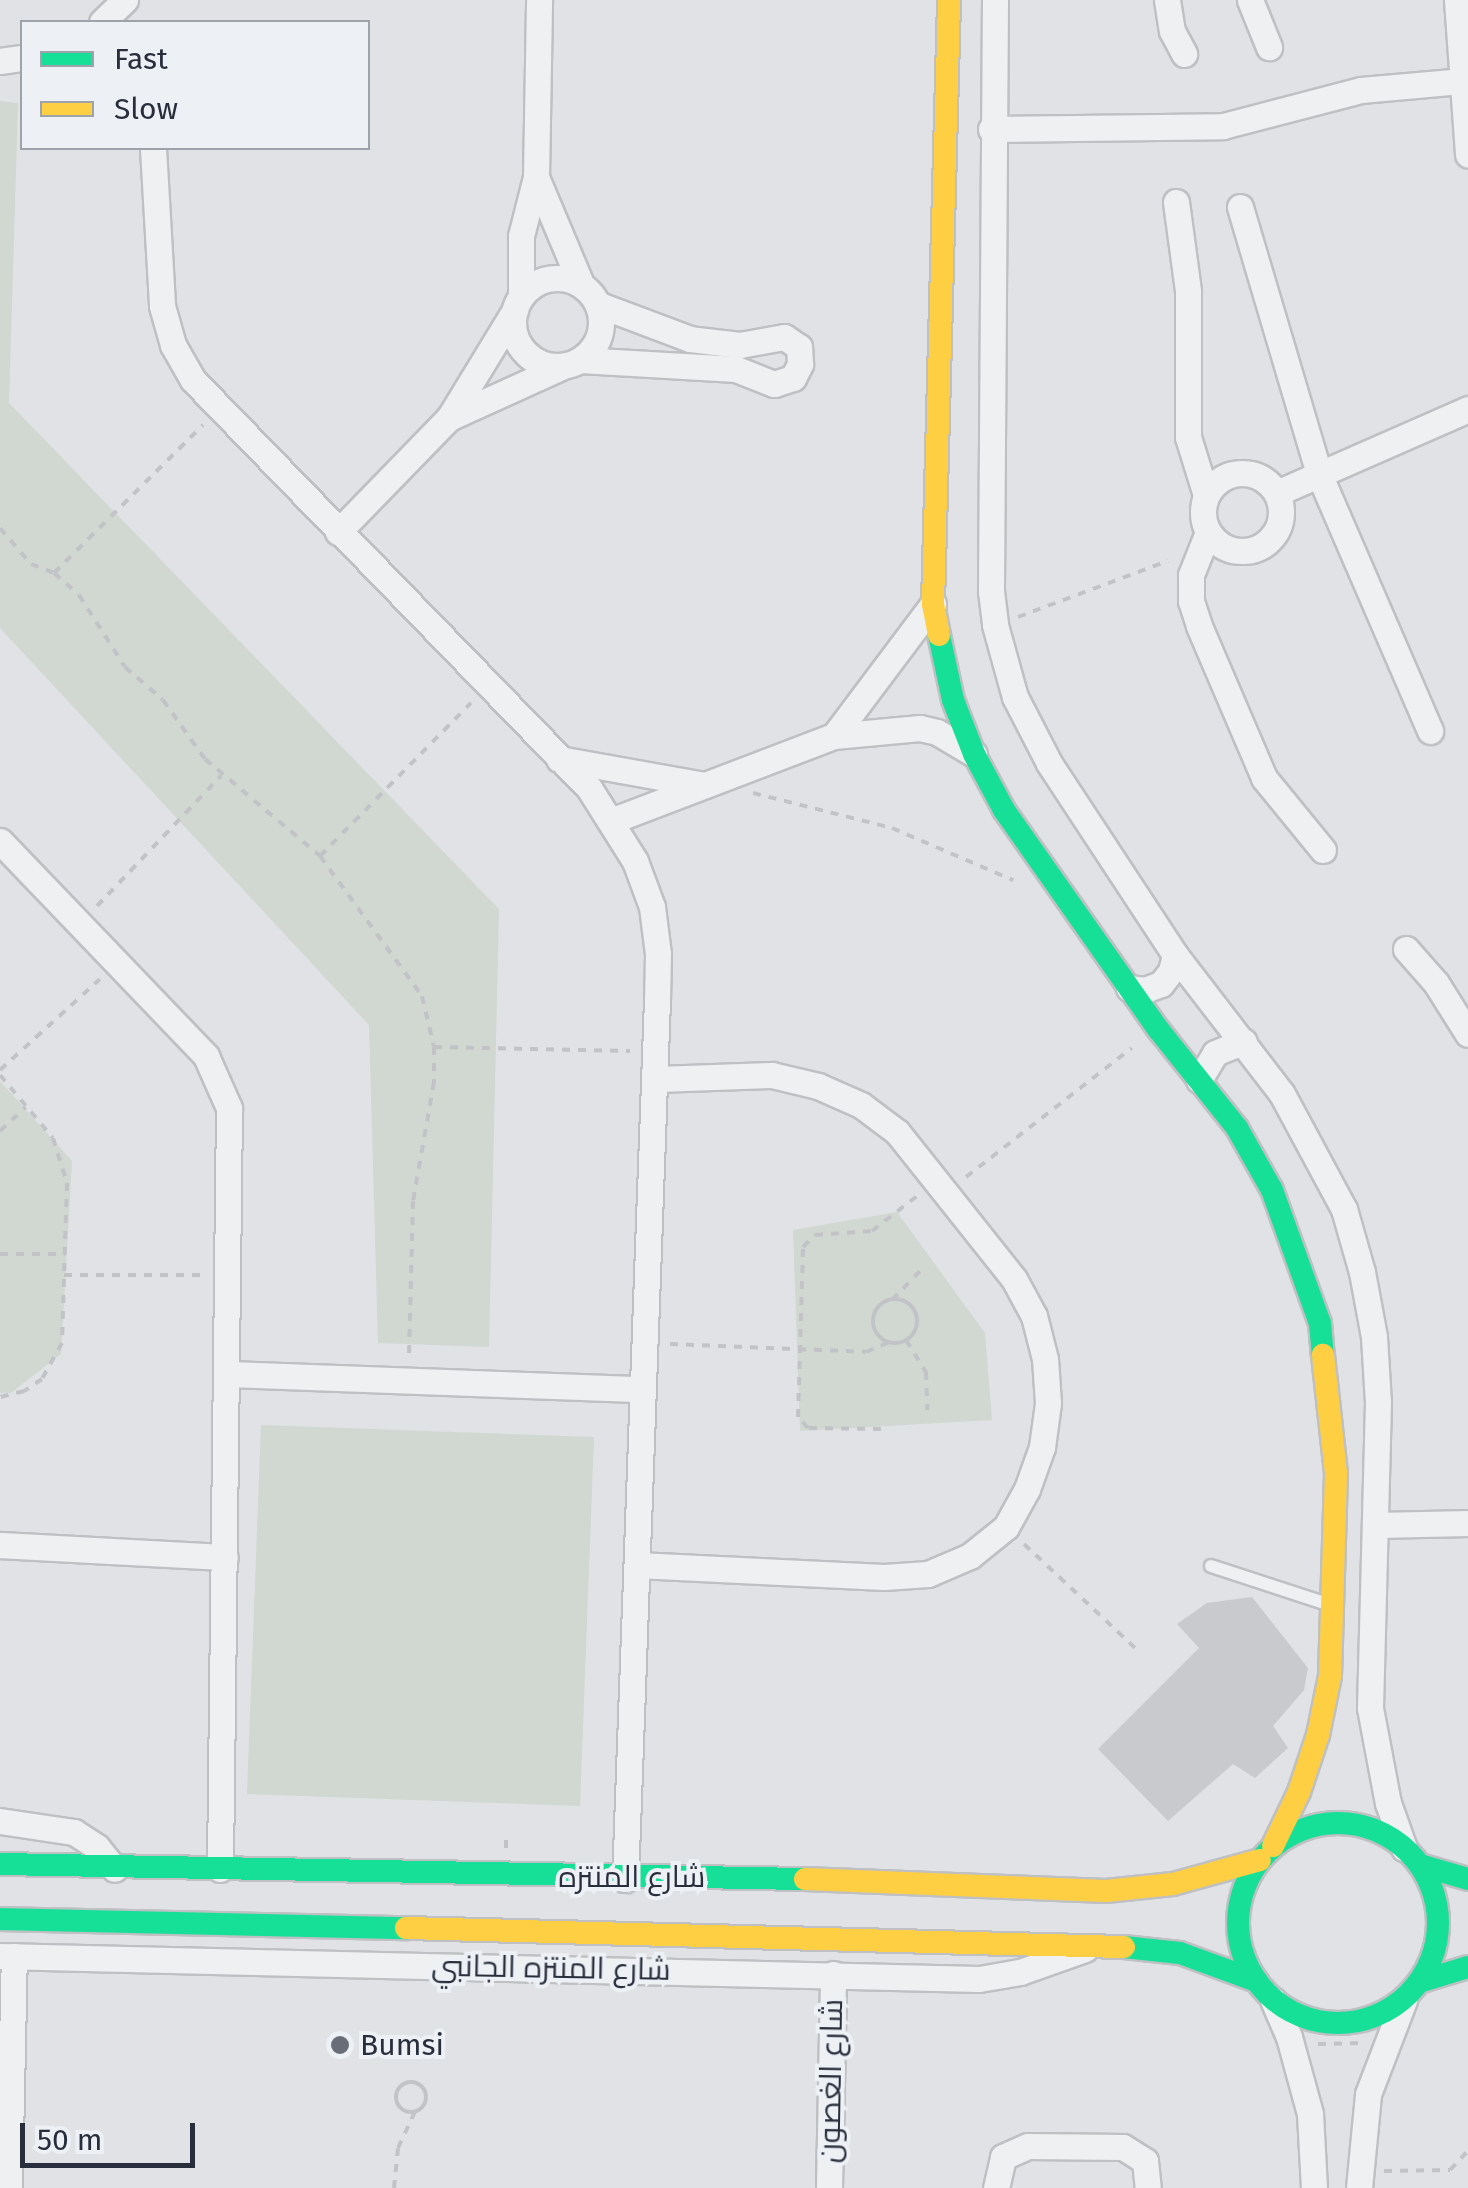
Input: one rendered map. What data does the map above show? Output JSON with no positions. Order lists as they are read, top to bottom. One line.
{"streets":{"street":["شارع المنتزه","شارع المنتزه الجانبي","شارع الغصون"]},"crossings":[["شارع المنتزه","شارع المنتزه الجانبي"],["شارع المنتزه الجانبي","شارع الغصون"]],"places":["Bumsi"],"legend":["Fast","Slow"],"scale_bar":"50 m"}
